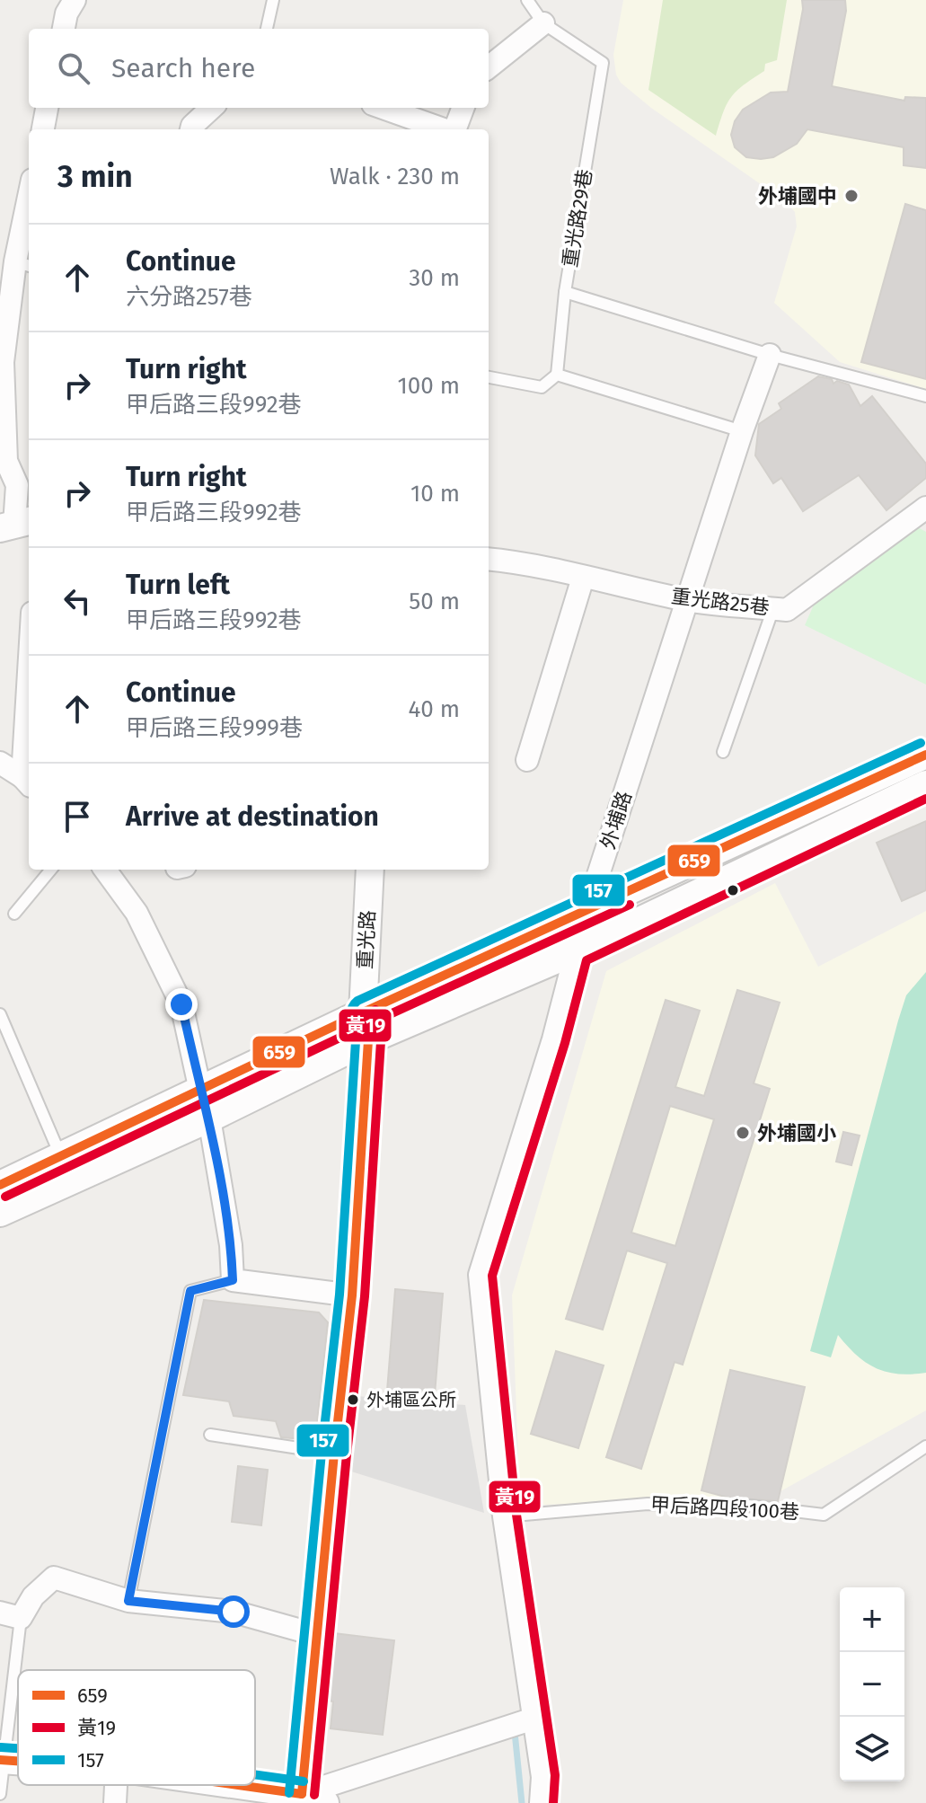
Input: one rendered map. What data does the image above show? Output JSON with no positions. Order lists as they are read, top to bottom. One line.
{"streets":{"street":["重光路25巷","外埔路","重光路"],"lane":["重光路29巷","甲后路四段100巷"]},"crossings":[["重光路25巷","外埔路"],["外埔路","甲后路四段100巷"]],"places":["外埔國中","外埔國小","外埔區公所"],"lines":["transit line 157","transit line 659","transit line 黃19"],"legend":["659","黃19","157"],"page":{"search":"Search here","heading":["3 min","Walk · 230 m"],"list":[["Continue","六分路257巷","30 m"],["Turn right","甲后路三段992巷","100 m"],["Turn right","甲后路三段992巷","10 m"],["Turn left","甲后路三段992巷","50 m"],["Continue","甲后路三段999巷","40 m"],"Arrive at destination"],"map_buttons":["+","−"]}}
